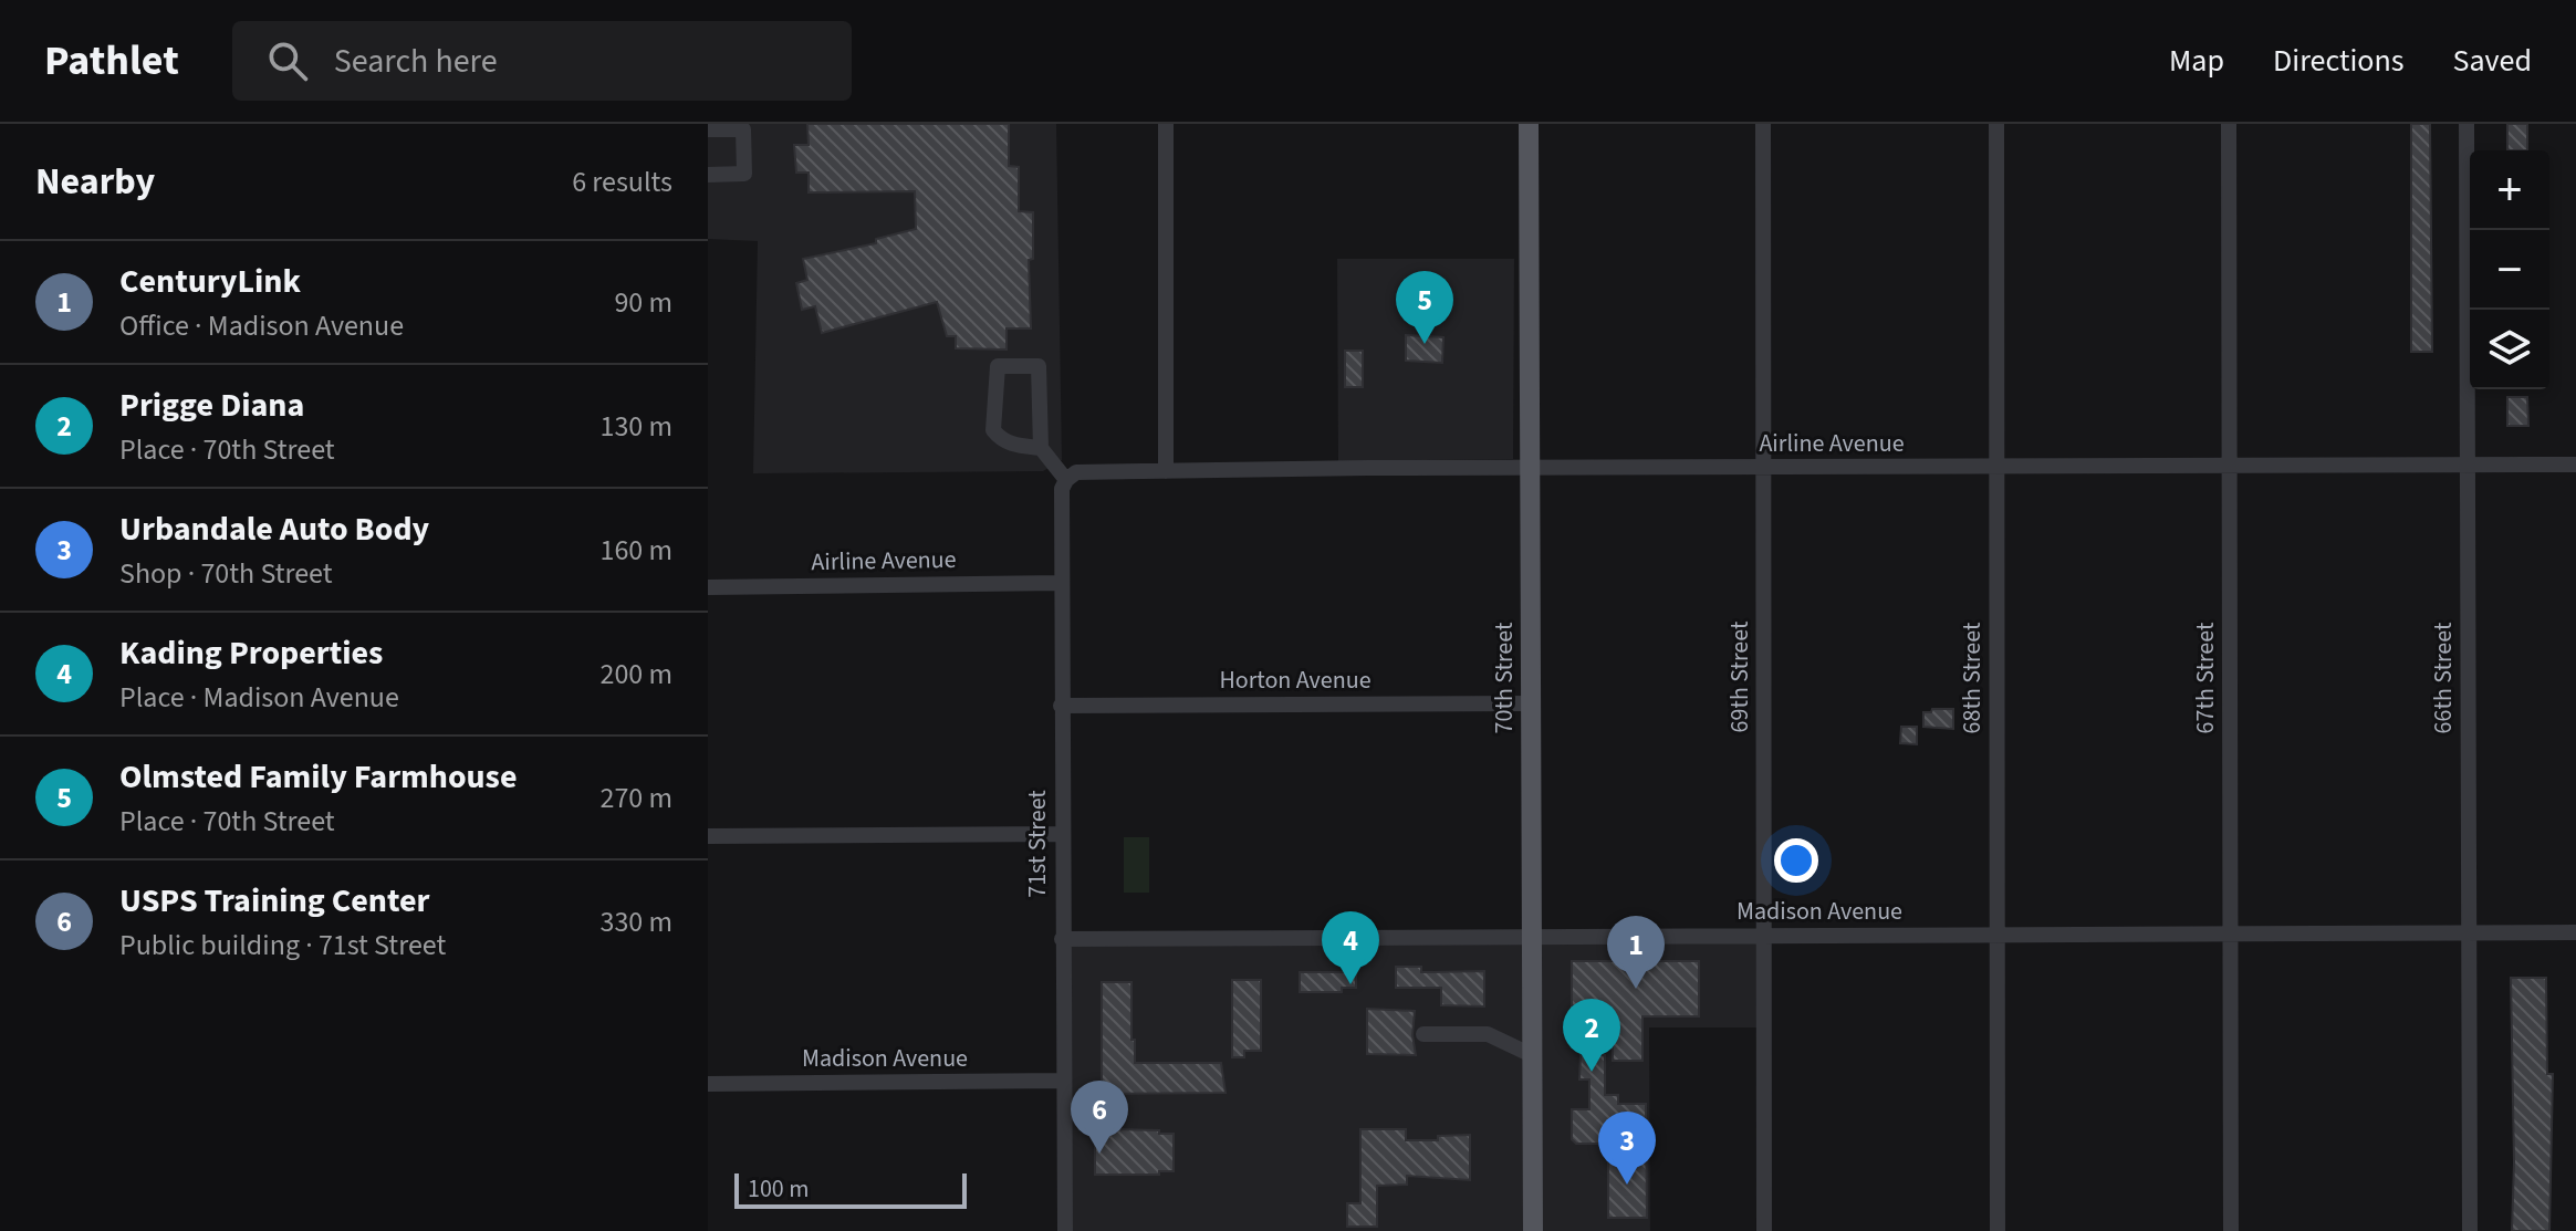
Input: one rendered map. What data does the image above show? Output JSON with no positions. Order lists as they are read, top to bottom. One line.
{"streets":{"main road":["70th Street"],"street":["Airline Avenue","69th Street","68th Street","67th Street","66th Street","Horton Avenue","71st Street","Madison Avenue"]},"crossings":[["Airline Avenue","69th Street"],["Airline Avenue","70th Street"],["Airline Avenue","68th Street"],["Airline Avenue","67th Street"],["Airline Avenue","66th Street"],["Airline Avenue","71st Street"],["69th Street","Madison Avenue"],["70th Street","Horton Avenue"],["70th Street","Madison Avenue"],["68th Street","Madison Avenue"],["67th Street","Madison Avenue"],["66th Street","Madison Avenue"],["Horton Avenue","71st Street"],["71st Street","Madison Avenue"]],"scale_bar":"100 m","page":{"header":"Pathlet","search":"Search here","nav":["Map","Directions","Saved"],"heading":["Nearby","6 results"],"map_buttons":["+","−"],"list":[{"mark":"1","name":"CenturyLink","note":"Office · Madison Avenue","value":"90 m"},{"mark":"2","name":"Prigge Diana","note":"Place · 70th Street","value":"130 m"},{"mark":"3","name":"Urbandale Auto Body","note":"Shop · 70th Street","value":"160 m"},{"mark":"4","name":"Kading Properties","note":"Place · Madison Avenue","value":"200 m"},{"mark":"5","name":"Olmsted Family Farmhouse","note":"Place · 70th Street","value":"270 m"},{"mark":"6","name":"USPS Training Center","note":"Public building · 71st Street","value":"330 m"}],"pins":["5","4","1","2","6","3"],"scale":"100 m"}}
